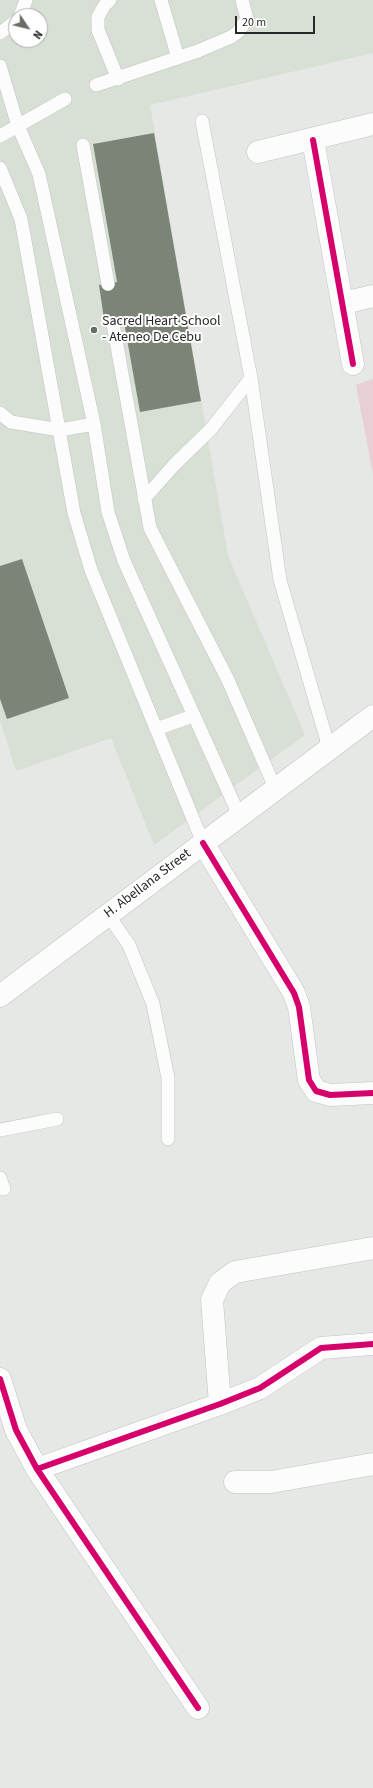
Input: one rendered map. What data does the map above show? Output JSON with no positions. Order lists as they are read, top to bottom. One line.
{"streets":{"street":["H. Abellana Street"]},"places":["Sacred Heart School - Ateneo De Cebu"],"scale_bar":"20 m","north":"bottom right"}
